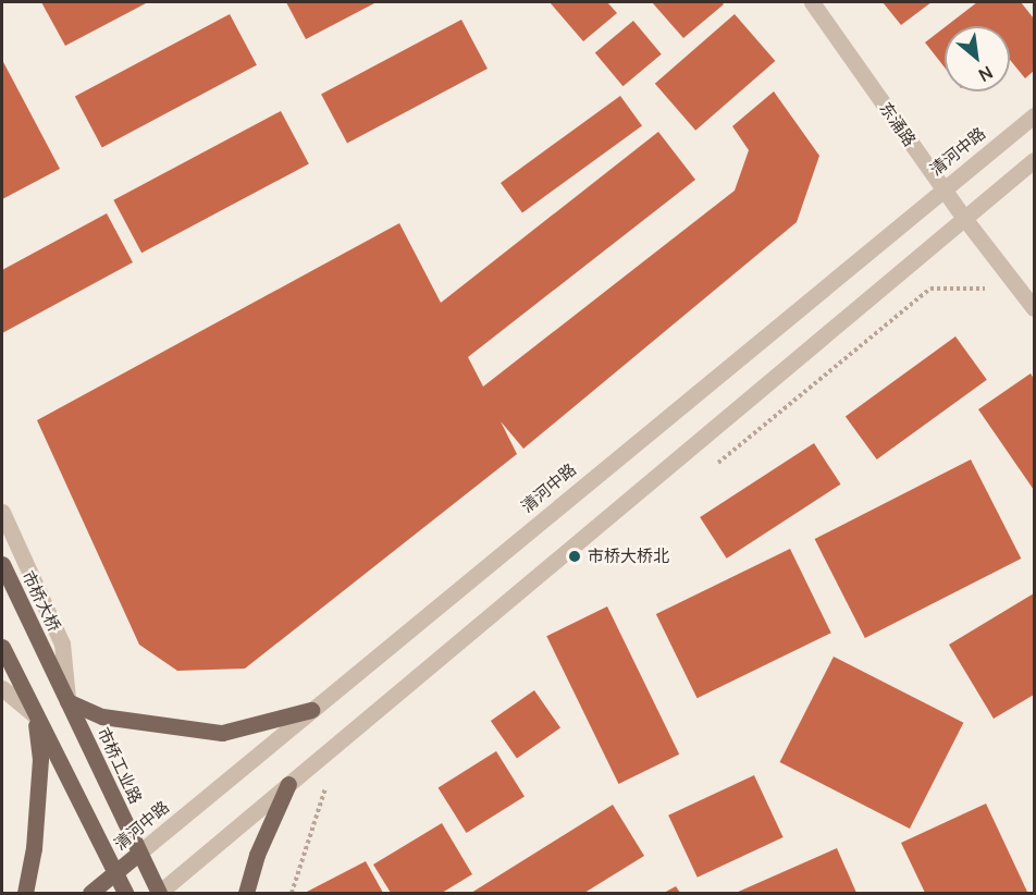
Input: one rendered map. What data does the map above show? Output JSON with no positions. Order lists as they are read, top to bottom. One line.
{"streets":{"main road":["清河中路","市桥大桥","市桥工业路"],"street":["东涌路"]},"crossings":[["东涌路","清河中路"],["清河中路","市桥工业路"],["市桥大桥","市桥工业路"]],"places":["市桥大桥北"],"north":"bottom right"}
